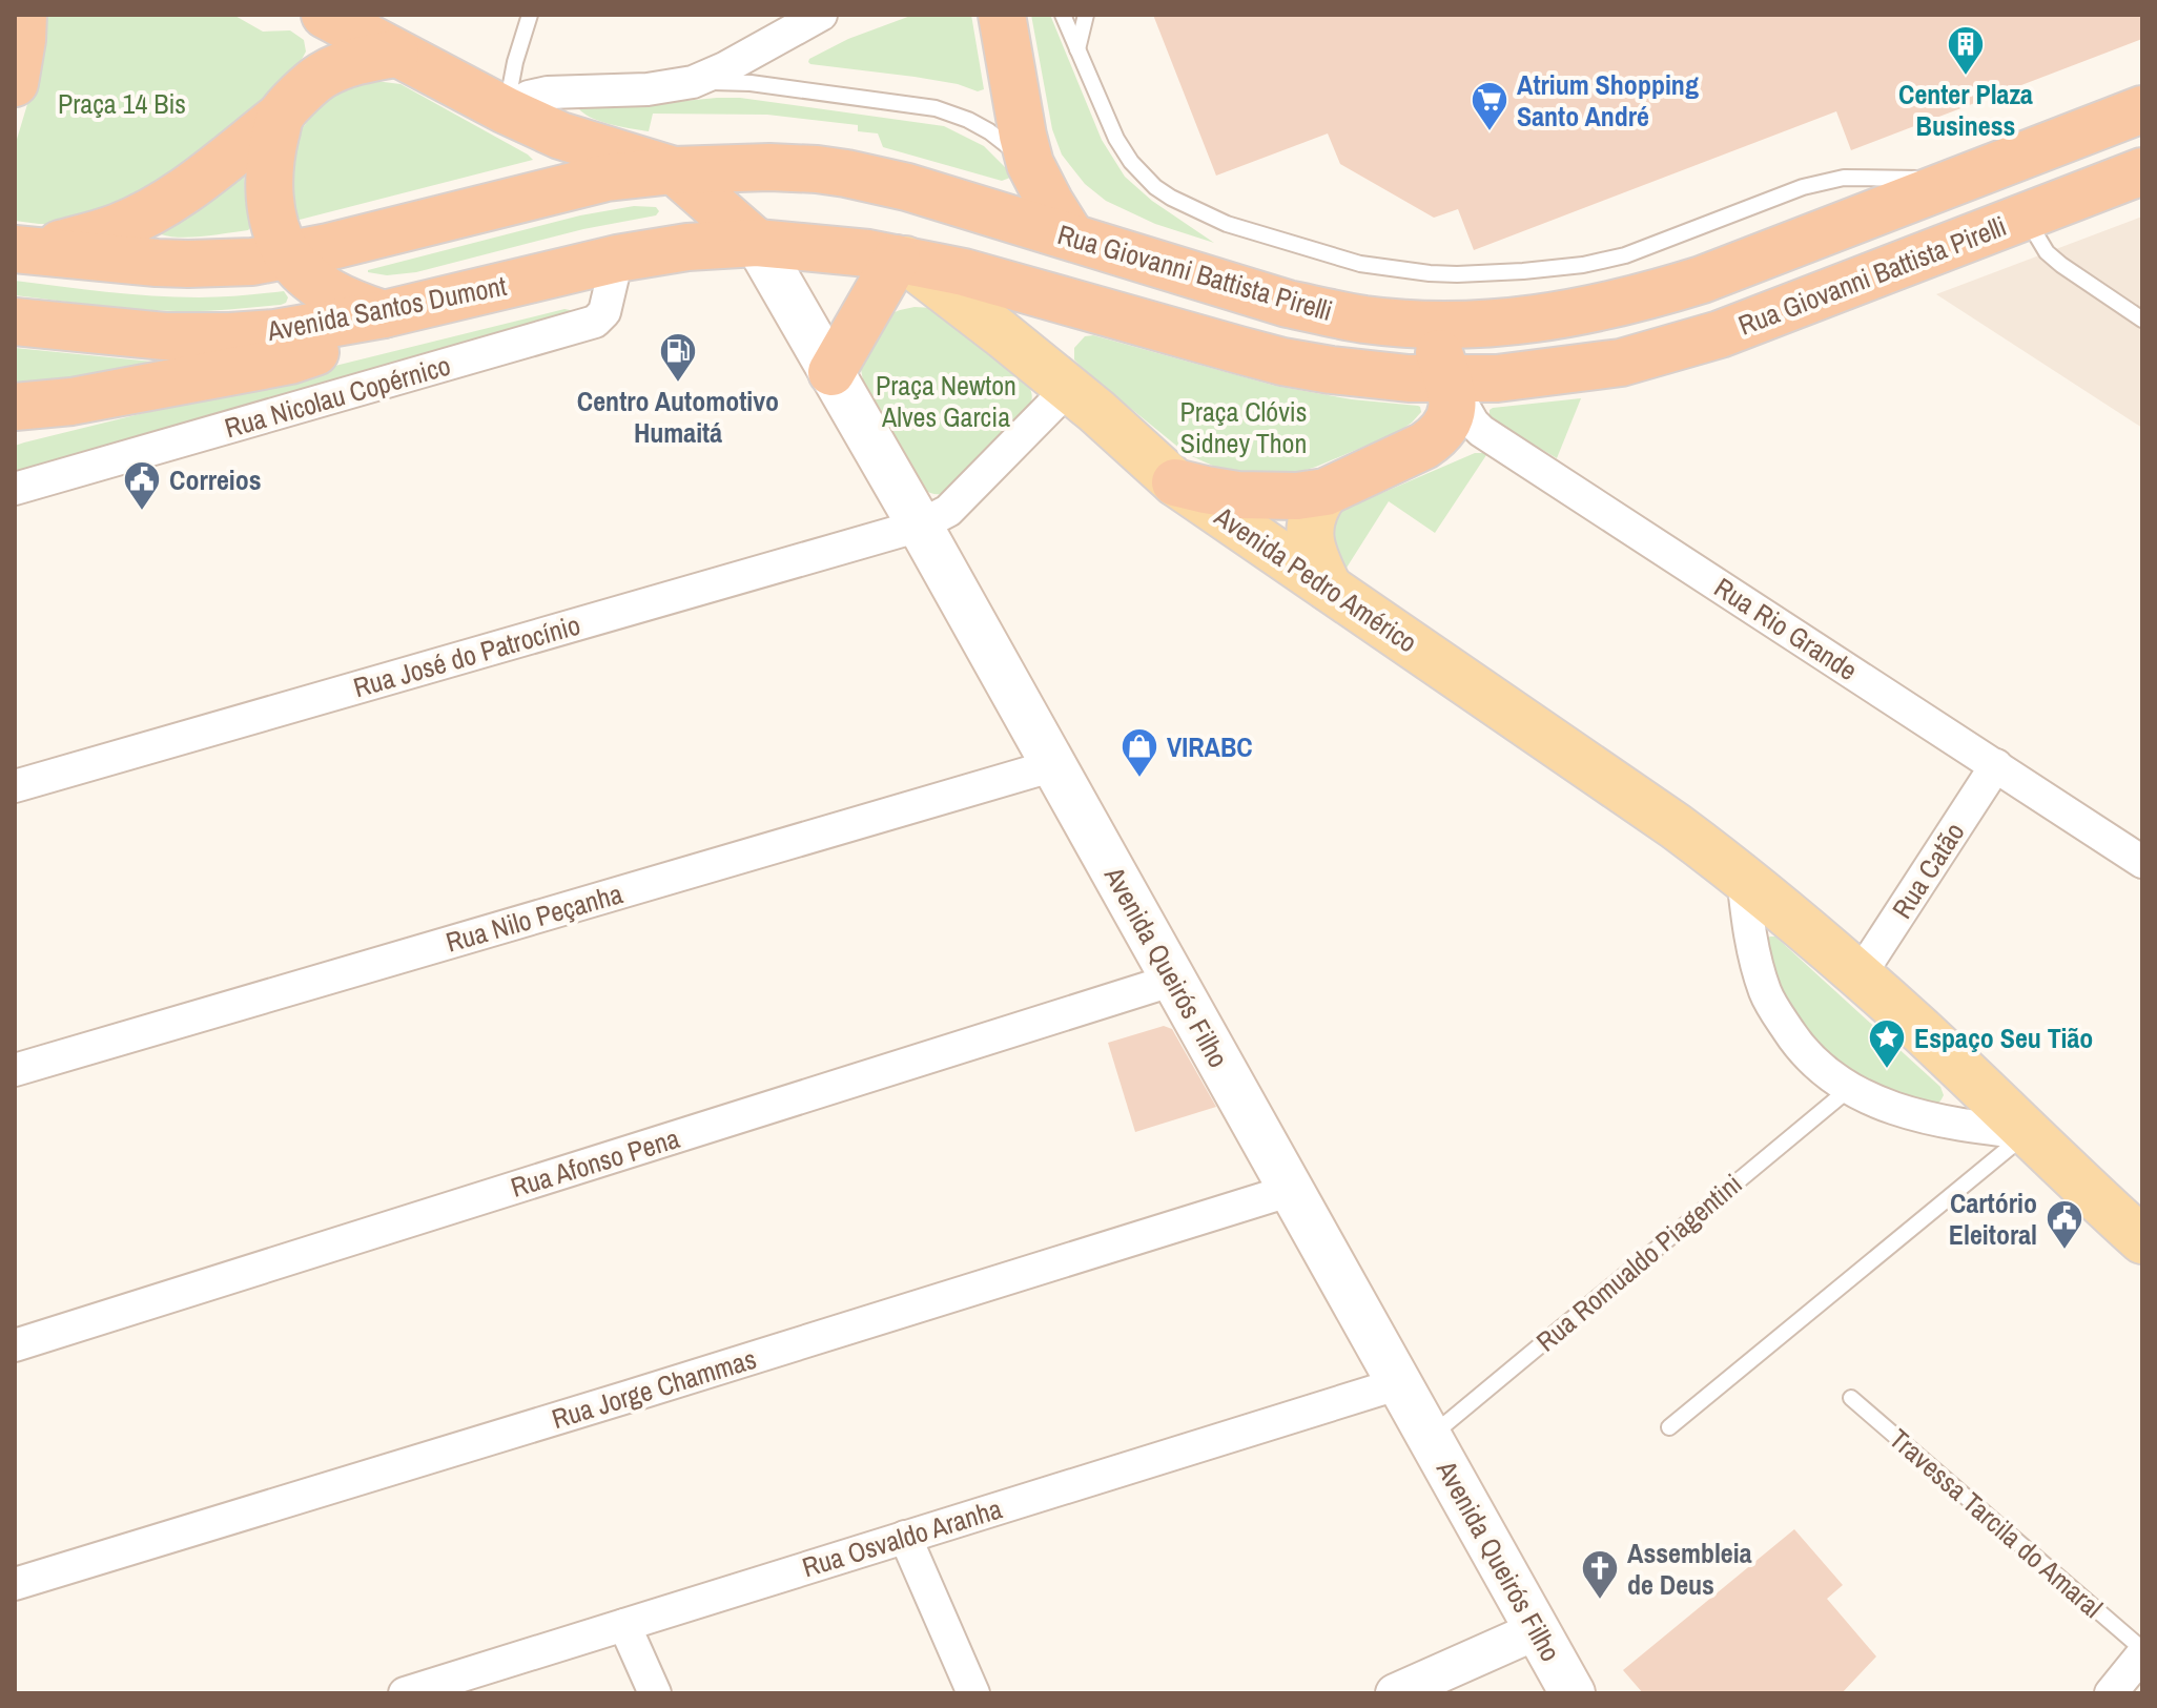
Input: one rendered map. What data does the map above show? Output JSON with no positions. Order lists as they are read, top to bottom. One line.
{"streets":{"highway":["Rua Giovanni Battista Pirelli","Avenida Santos Dumont"],"main road":["Avenida Pedro Américo","Avenida Queirós Filho"],"street":["Rua Nicolau Copérnico","Rua Rio Grande","Rua José do Patrocínio","Rua Catão","Rua Nilo Peçanha","Rua Afonso Pena","Rua Jorge Chammas","Rua Osvaldo Aranha"],"lane":["Rua Romualdo Piagentini","Travessa Tarcila do Amaral"]},"crossings":[["Rua Giovanni Battista Pirelli","Avenida Santos Dumont"],["Rua Giovanni Battista Pirelli","Avenida Pedro Américo"],["Rua Giovanni Battista Pirelli","Rua Rio Grande"],["Rua Giovanni Battista Pirelli","Avenida Queirós Filho"],["Avenida Santos Dumont","Rua Nicolau Copérnico"],["Avenida Santos Dumont","Avenida Queirós Filho"],["Avenida Pedro Américo","Rua Catão"],["Rua Rio Grande","Rua Catão"],["Rua José do Patrocínio","Avenida Queirós Filho"],["Rua Nilo Peçanha","Avenida Queirós Filho"],["Avenida Queirós Filho","Rua Afonso Pena"],["Avenida Queirós Filho","Rua Romualdo Piagentini"],["Avenida Queirós Filho","Rua Jorge Chammas"],["Avenida Queirós Filho","Rua Osvaldo Aranha"]],"parks":["Praça 14 Bis","Praça Newton Alves Garcia","Praça Clóvis Sidney Thon"],"places":{"building":["Center Plaza Business"],"supermarket":["Atrium Shopping Santo André"],"fuel station":["Centro Automotivo Humaitá"],"public building":["Correios","Cartório Eleitoral"],"shop":["VIRABC"],"place":["Espaço Seu Tião"],"church":["Assembleia de Deus"]}}
